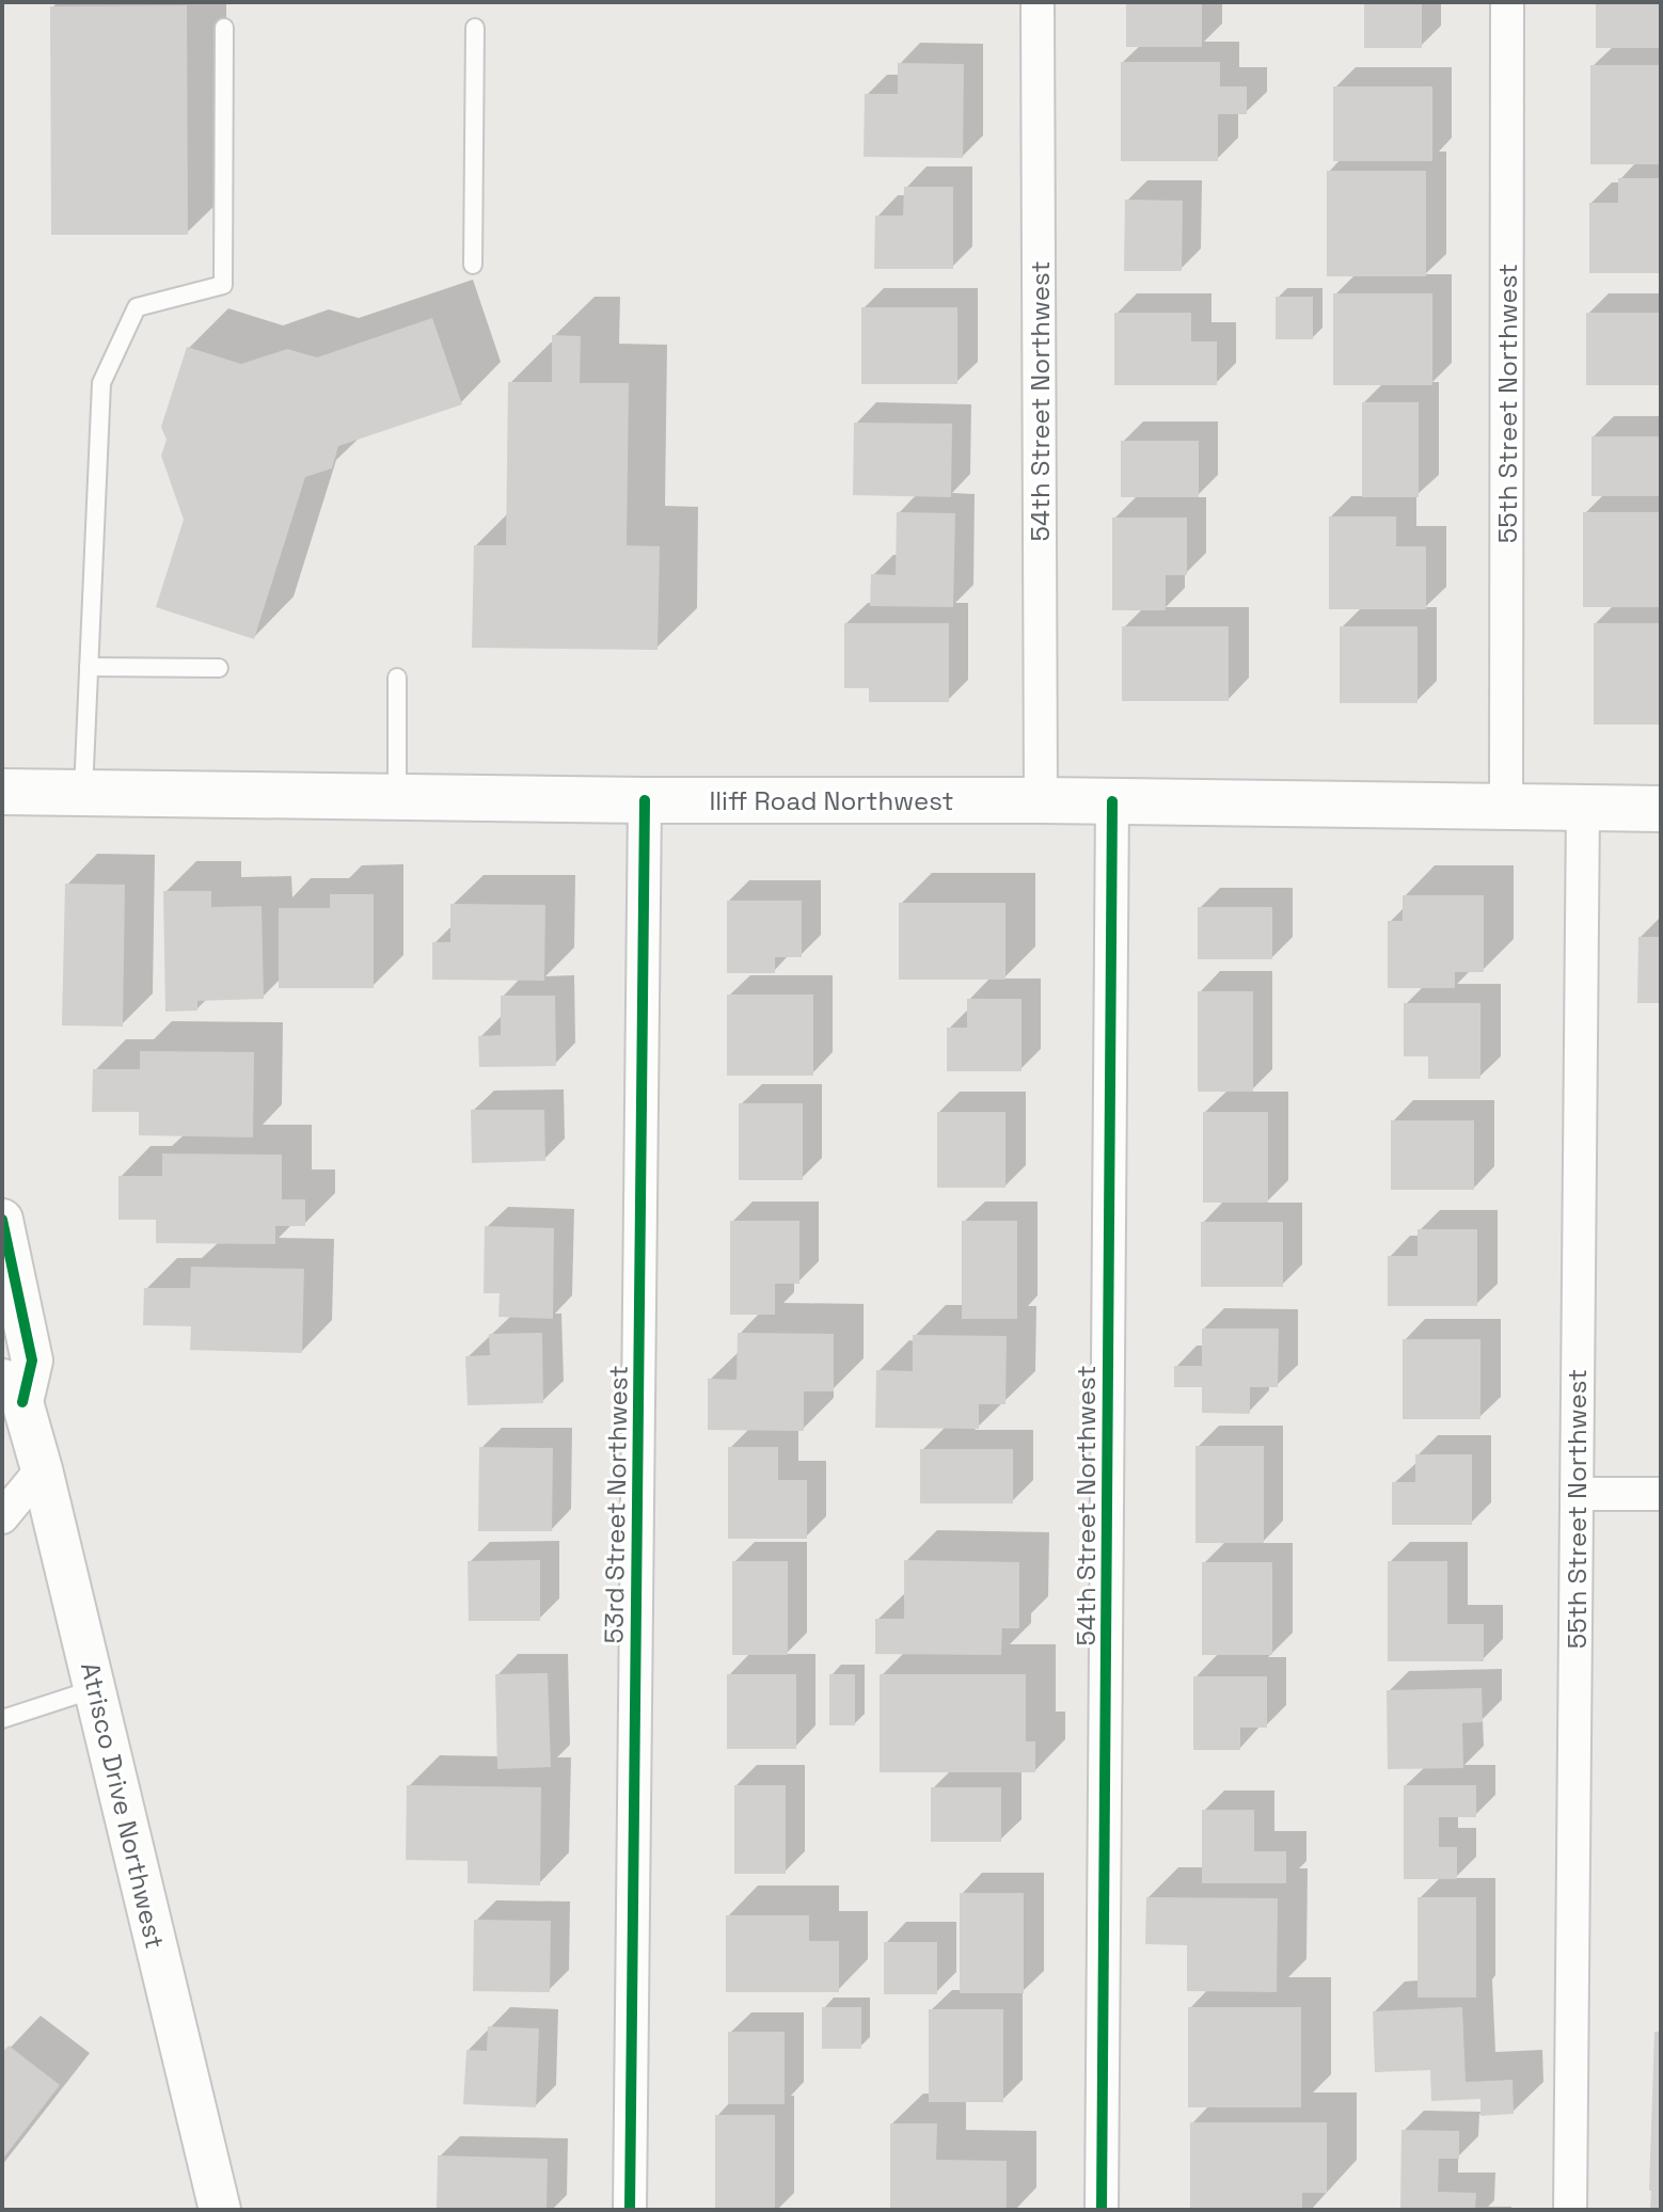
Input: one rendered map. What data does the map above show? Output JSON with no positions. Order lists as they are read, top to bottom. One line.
{"streets":{"main road":["Iliff Road Northwest"],"street":["54th Street Northwest","55th Street Northwest","53rd Street Northwest","Atrisco Drive Northwest"]},"crossings":[["54th Street Northwest","Iliff Road Northwest"],["55th Street Northwest","Iliff Road Northwest"],["Iliff Road Northwest","53rd Street Northwest"]]}
